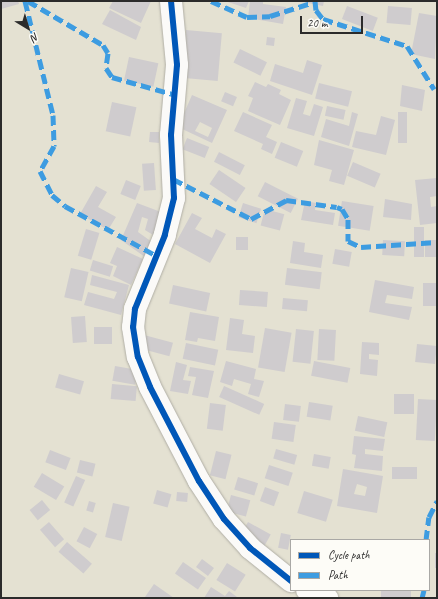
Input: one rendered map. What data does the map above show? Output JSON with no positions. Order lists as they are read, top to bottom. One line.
{"legend":["Cycle path","Path"],"scale_bar":"20 m","north":"bottom right"}
